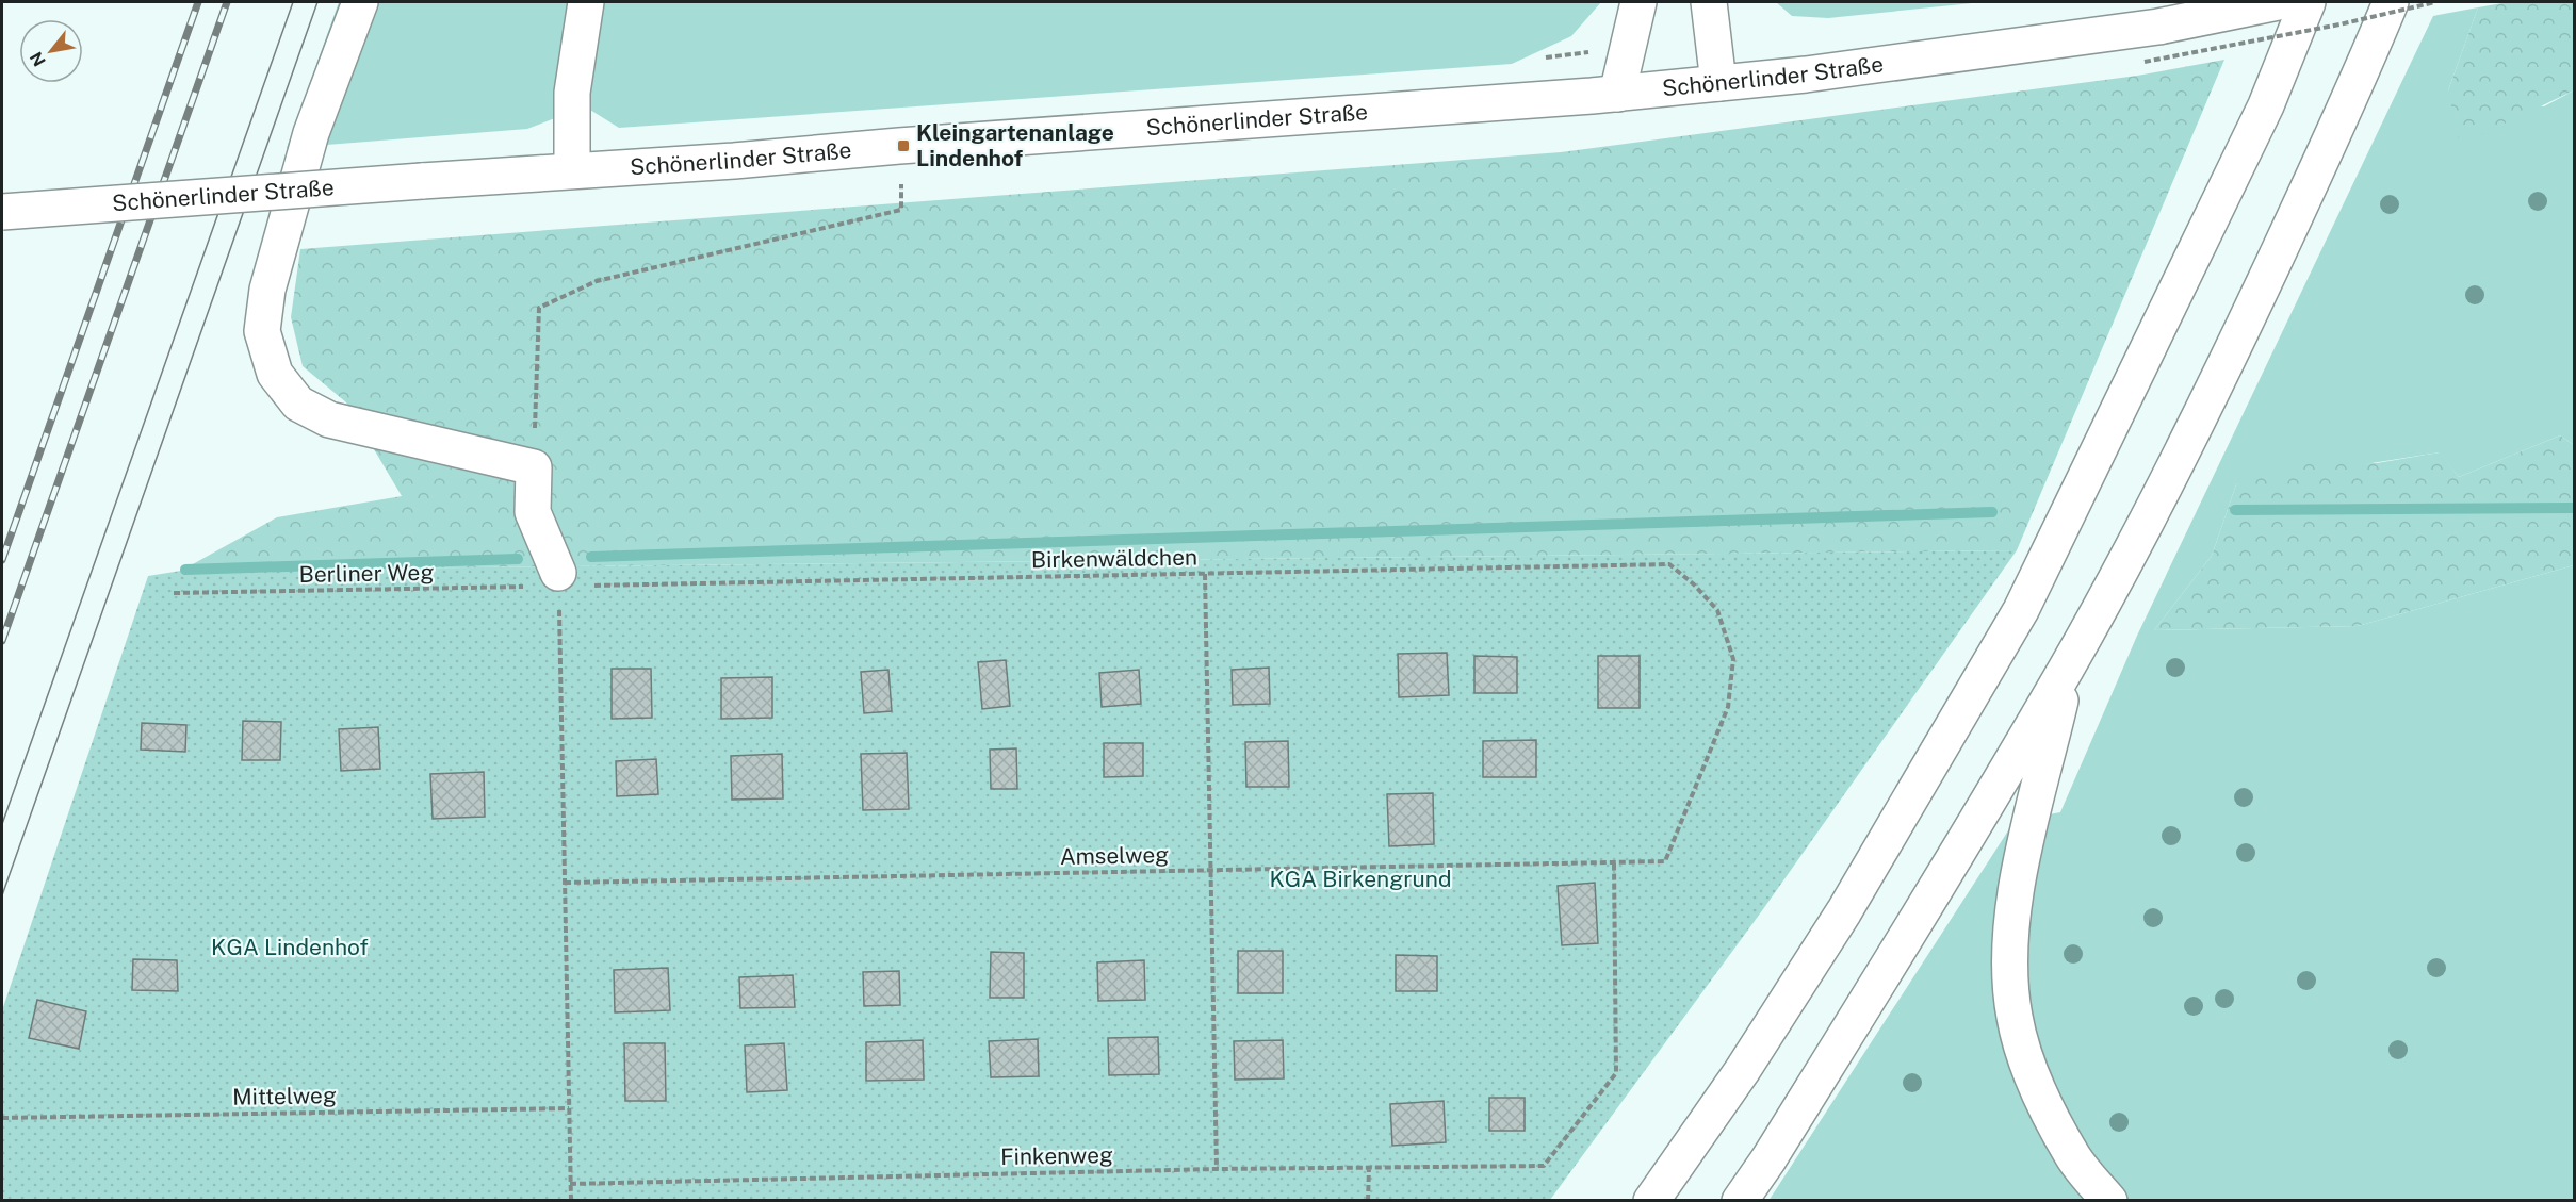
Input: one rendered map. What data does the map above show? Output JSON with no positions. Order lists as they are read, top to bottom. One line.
{"streets":{"main road":["Schönerlinder Straße"],"path":["Birkenwäldchen","Berliner Weg","Amselweg","Mittelweg","Finkenweg"]},"crossings":[["Birkenwäldchen","Berliner Weg"],["Birkenwäldchen","Amselweg"],["Amselweg","Finkenweg"]],"parks":["KGA Birkengrund","KGA Lindenhof"],"places":{"transit":["Kleingartenanlage Lindenhof"]},"north":"bottom left"}
